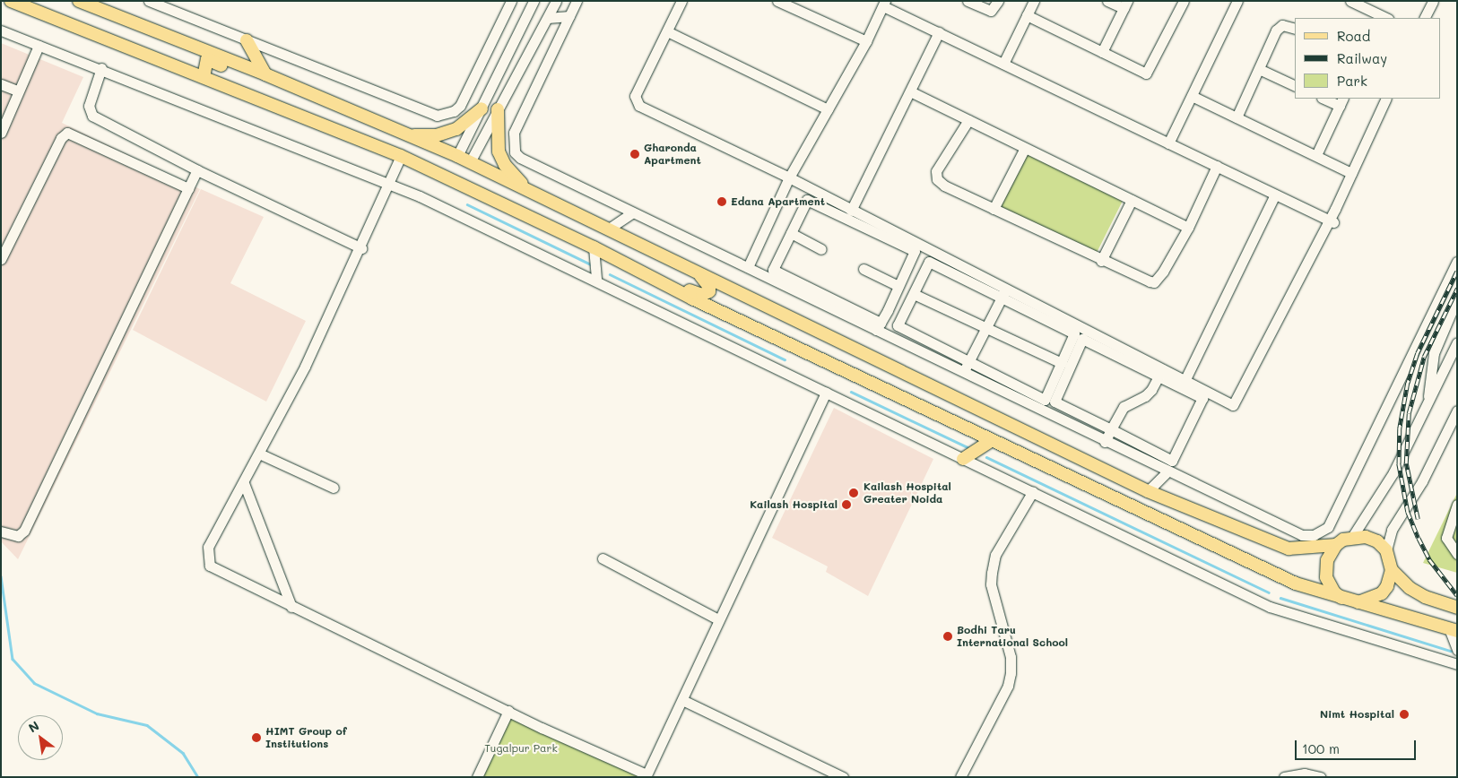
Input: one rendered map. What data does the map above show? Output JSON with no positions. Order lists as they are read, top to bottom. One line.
{"parks":["Tugalpur Park"],"places":["Gharonda Apartment","Edana Apartment","Kailash Hospital Greater Noida","Kailash Hospital","Bodhi Taru International School","Nimt Hospital","HIMT Group of Institutions"],"legend":["Road","Railway","Park"],"scale_bar":"100 m","north":"top left"}
